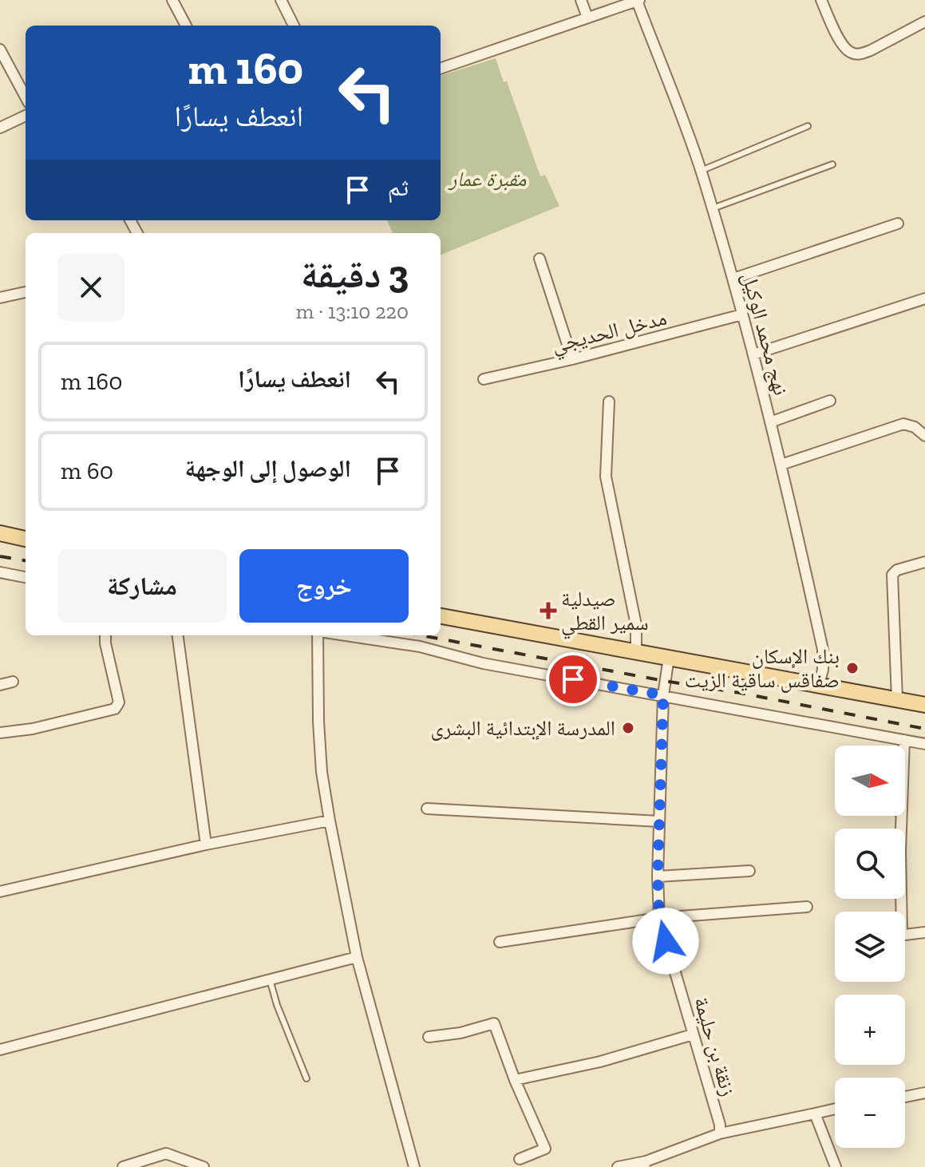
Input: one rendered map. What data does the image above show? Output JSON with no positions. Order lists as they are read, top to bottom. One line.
{"streets":{"street":["مدخل الحديجي","نهج محمد الوكيل","زنقة بن حليمة"]},"crossings":[["مدخل الحديجي","نهج محمد الوكيل"]],"parks":["مقبرة عمار"],"places":{"health":["صيدلية سمير القطي"],"other":["بنك الإسكان صفاقس ساقية الزيت","المدرسة الإبتدائية البشرى"]},"north":"right","page":{"turn":["160 m","انعطف يسارًا"],"then":"ثم","heading":["3 دقيقة","220 m · 13:10"],"list":[{"name":"انعطف يسارًا","value":"160 m"},{"name":"الوصول إلى الوجهة","value":"60 m"}],"buttons":["خروج","مشاركة"],"map_buttons":["+","−"]}}
